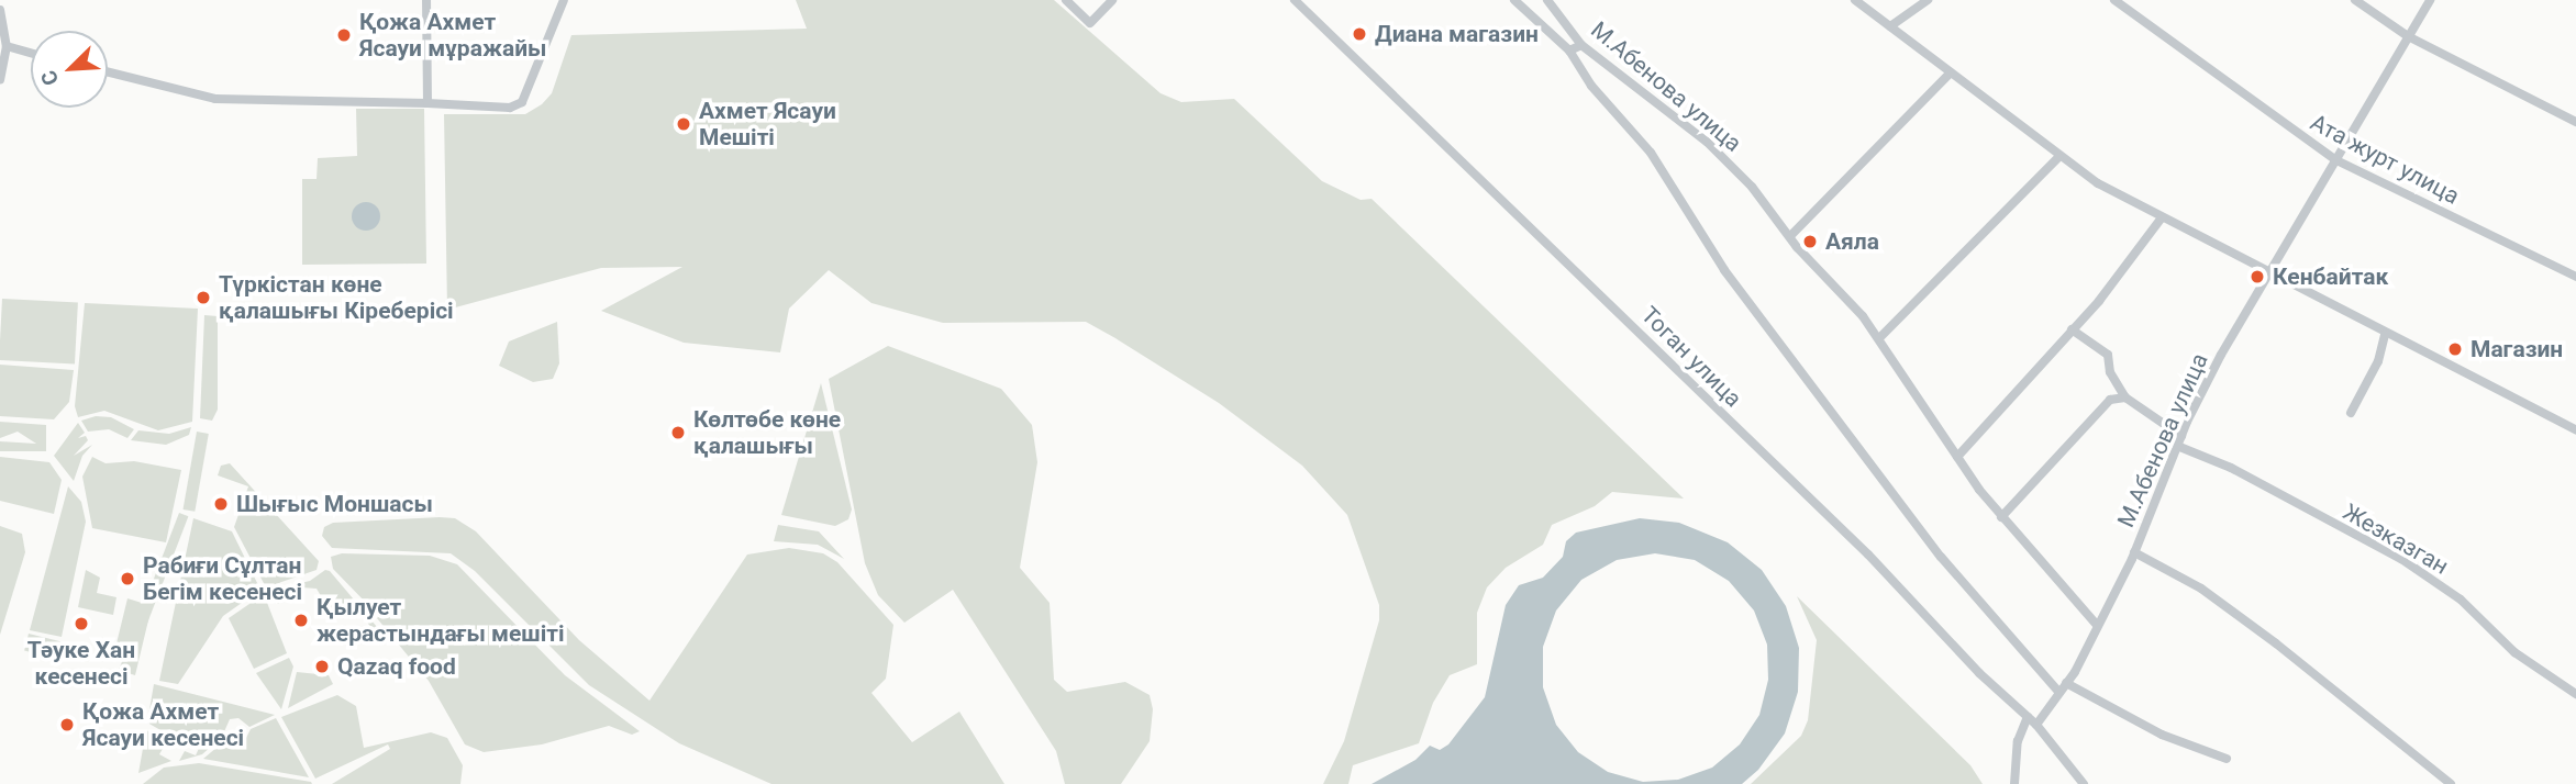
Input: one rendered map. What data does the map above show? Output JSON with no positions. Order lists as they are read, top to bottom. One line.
{"streets":{"street":["М.Абенова улица","Ата журт улица","Тоган улица","Жезказган"]},"crossings":[["М.Абенова улица","Ата журт улица"],["М.Абенова улица","Тоган улица"],["М.Абенова улица","Жезказган"]],"places":["Диана магазин","Қожа Ахмет Ясауи мұражайы","Ахмет Ясауи Мешіті","Аяла","Кенбайтак","Түркістан көне қалашығы Кіреберісі","Магазин","Көлтөбе көне қалашығы","Шығыс Моншасы","Рабиғи Сұлтан Бегім кесенесі","Қылует жерастындағы мешіті","Тәуке Хан кесенесі","Qazaq food","Қожа Ахмет Ясауи кесенесі"],"north":"bottom left"}
